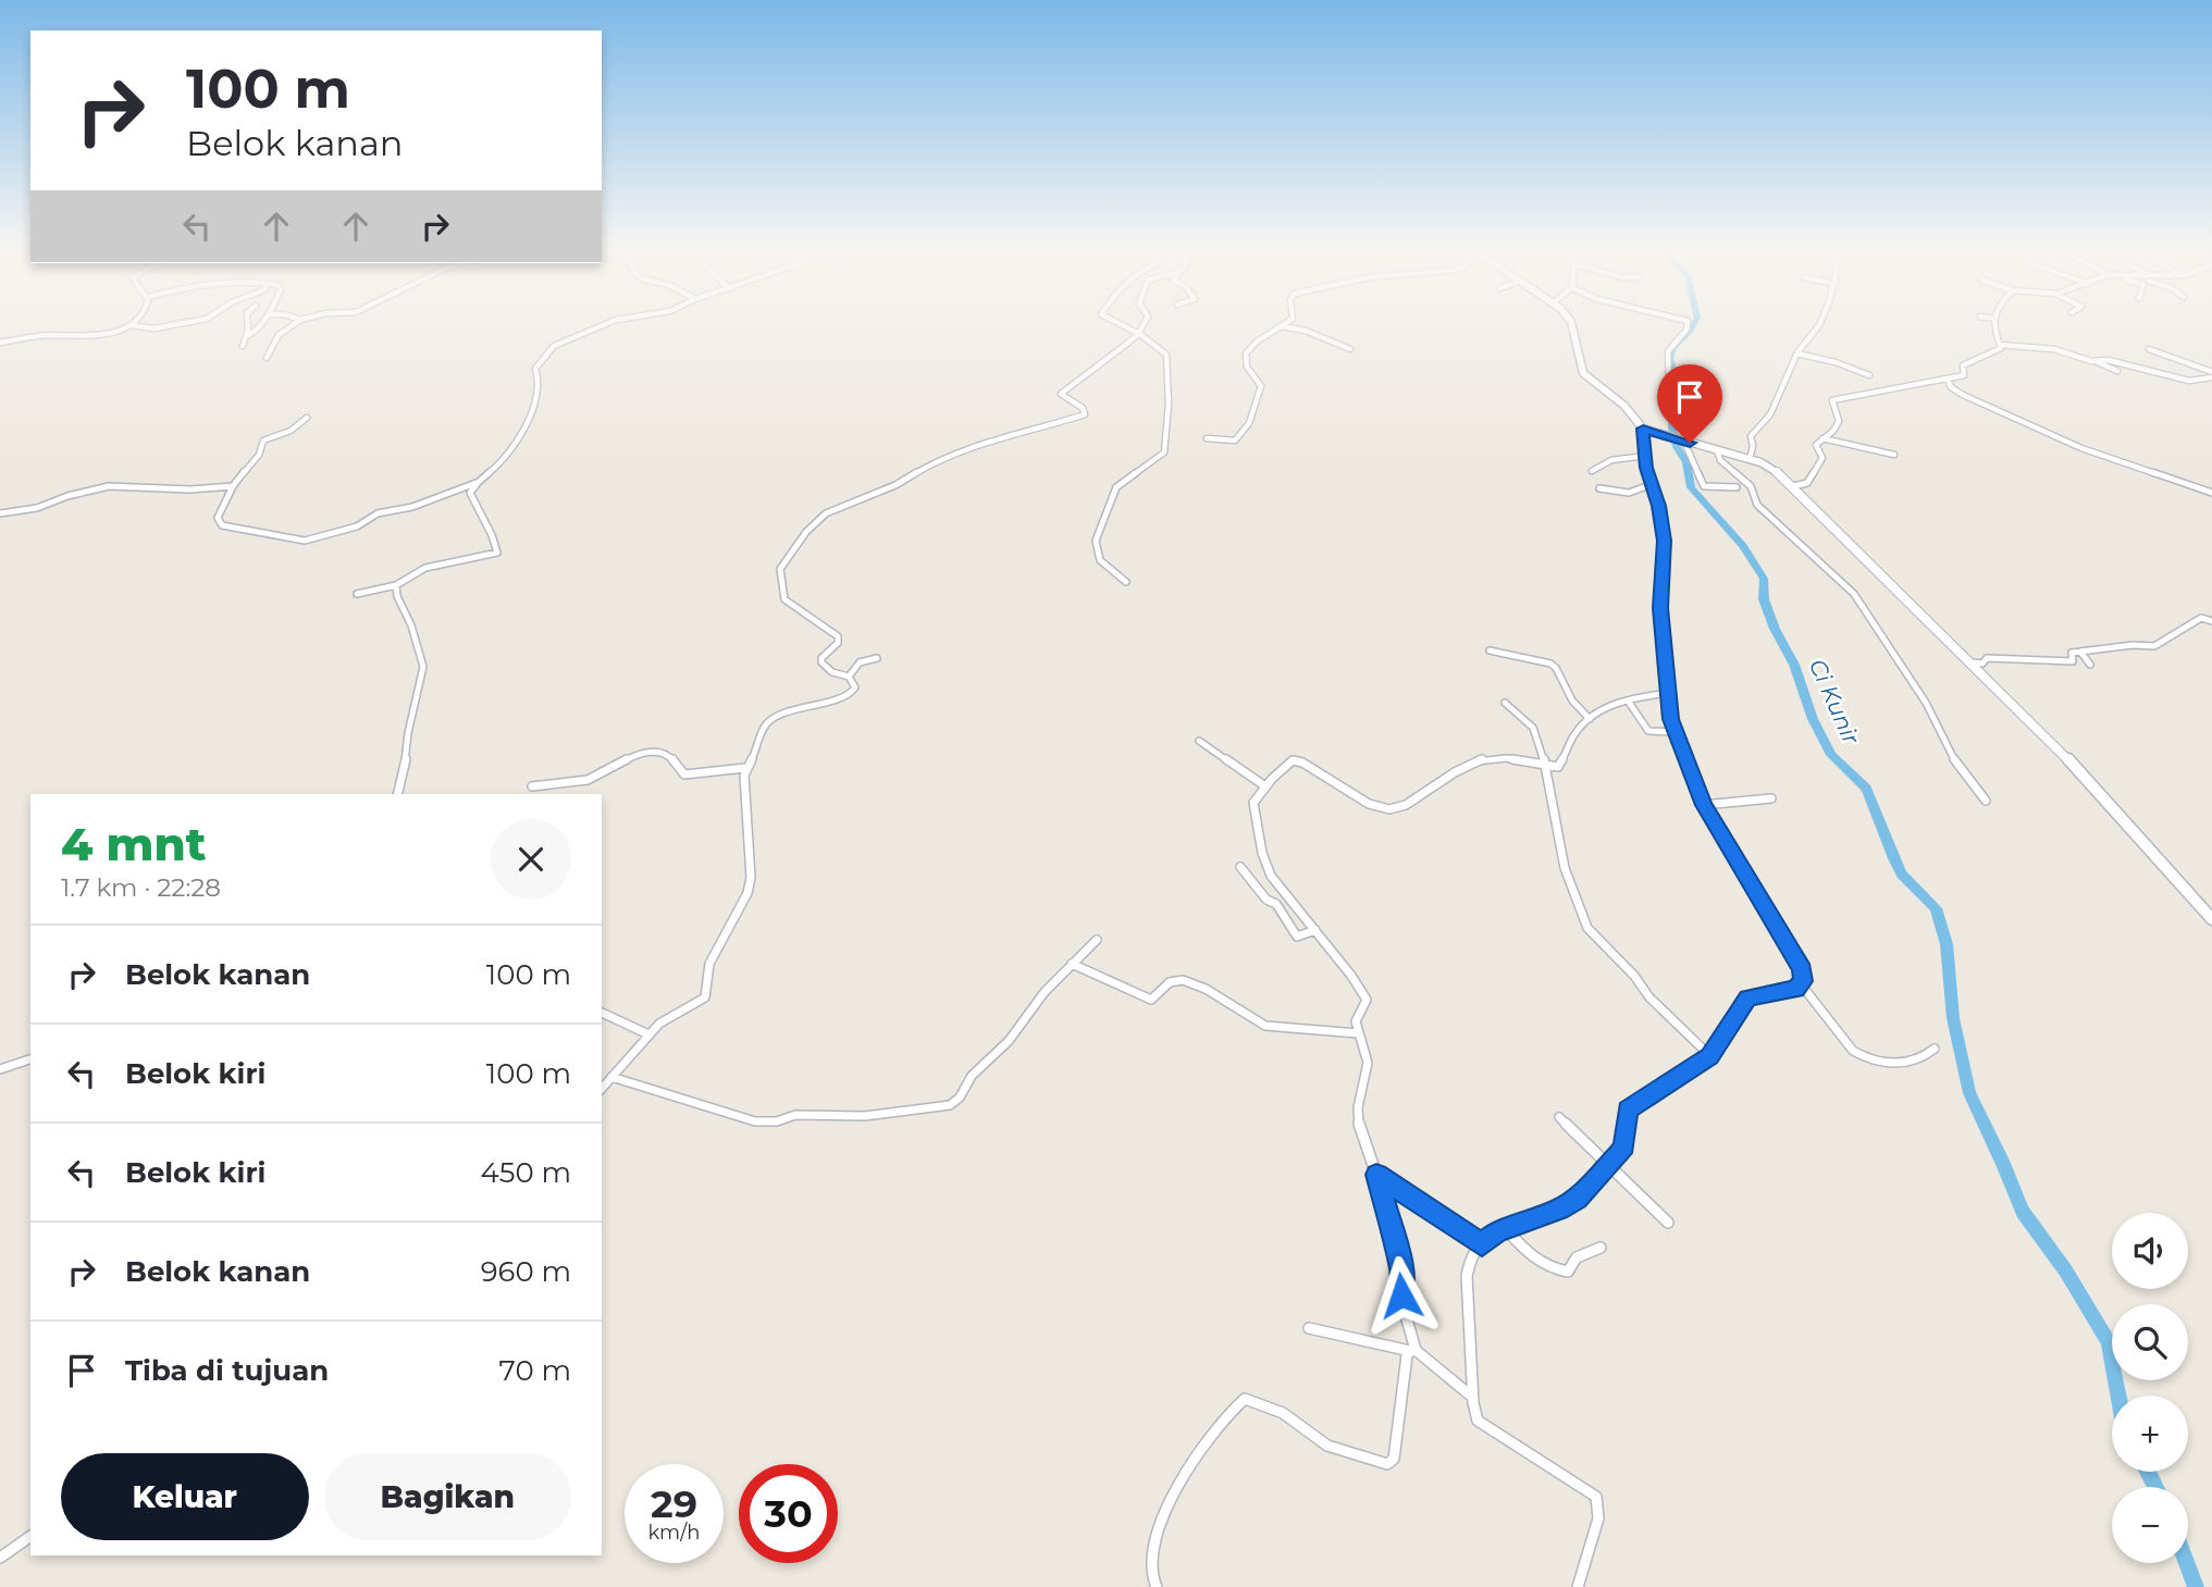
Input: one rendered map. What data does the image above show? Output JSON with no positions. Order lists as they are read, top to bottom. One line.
{"water":["Ci Kunir"],"page":{"turn":["100 m","Belok kanan"],"heading":["4 mnt","1.7 km · 22:28"],"list":[{"name":"Belok kanan","value":"100 m"},{"name":"Belok kiri","value":"100 m"},{"name":"Belok kiri","value":"450 m"},{"name":"Belok kanan","value":"960 m"},{"name":"Tiba di tujuan","value":"70 m"}],"map_buttons":["+","−"],"buttons":["Keluar","Bagikan"],"speed":"29 km/h","limit":"30"}}
